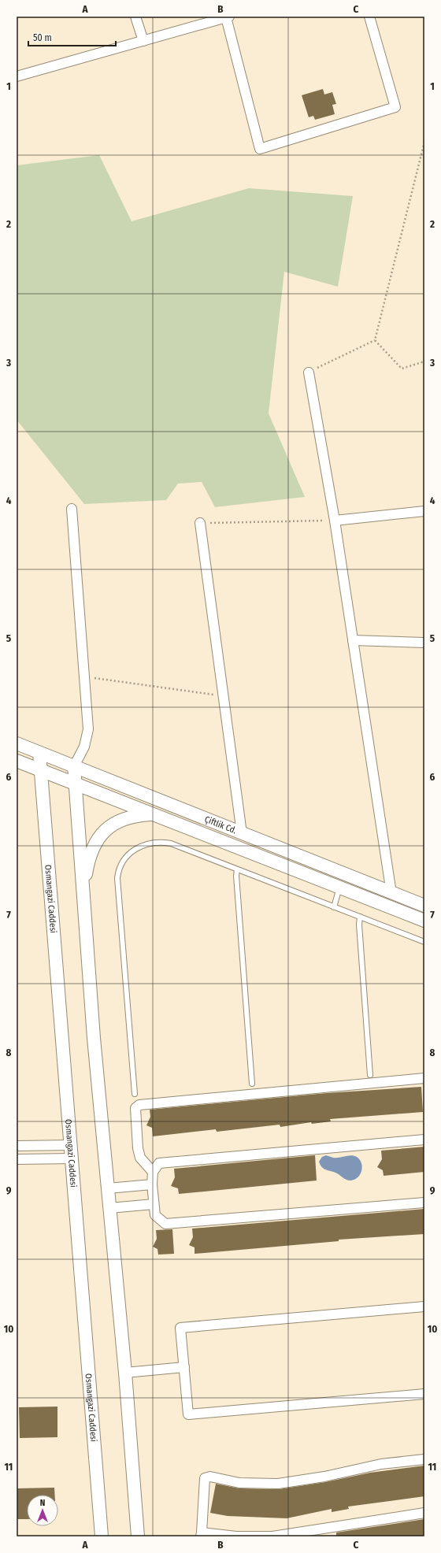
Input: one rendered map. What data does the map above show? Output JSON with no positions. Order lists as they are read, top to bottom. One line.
{"streets":{"street":["Çiftlik Cd.","Osmangazi Caddesi"]},"crossings":[["Çiftlik Cd.","Osmangazi Caddesi"]],"scale_bar":"50 m","north":"top","grid":{"columns":["A","B","C"],"rows":["1","2","3","4","5","6","7","8","9","10","11"]}}
